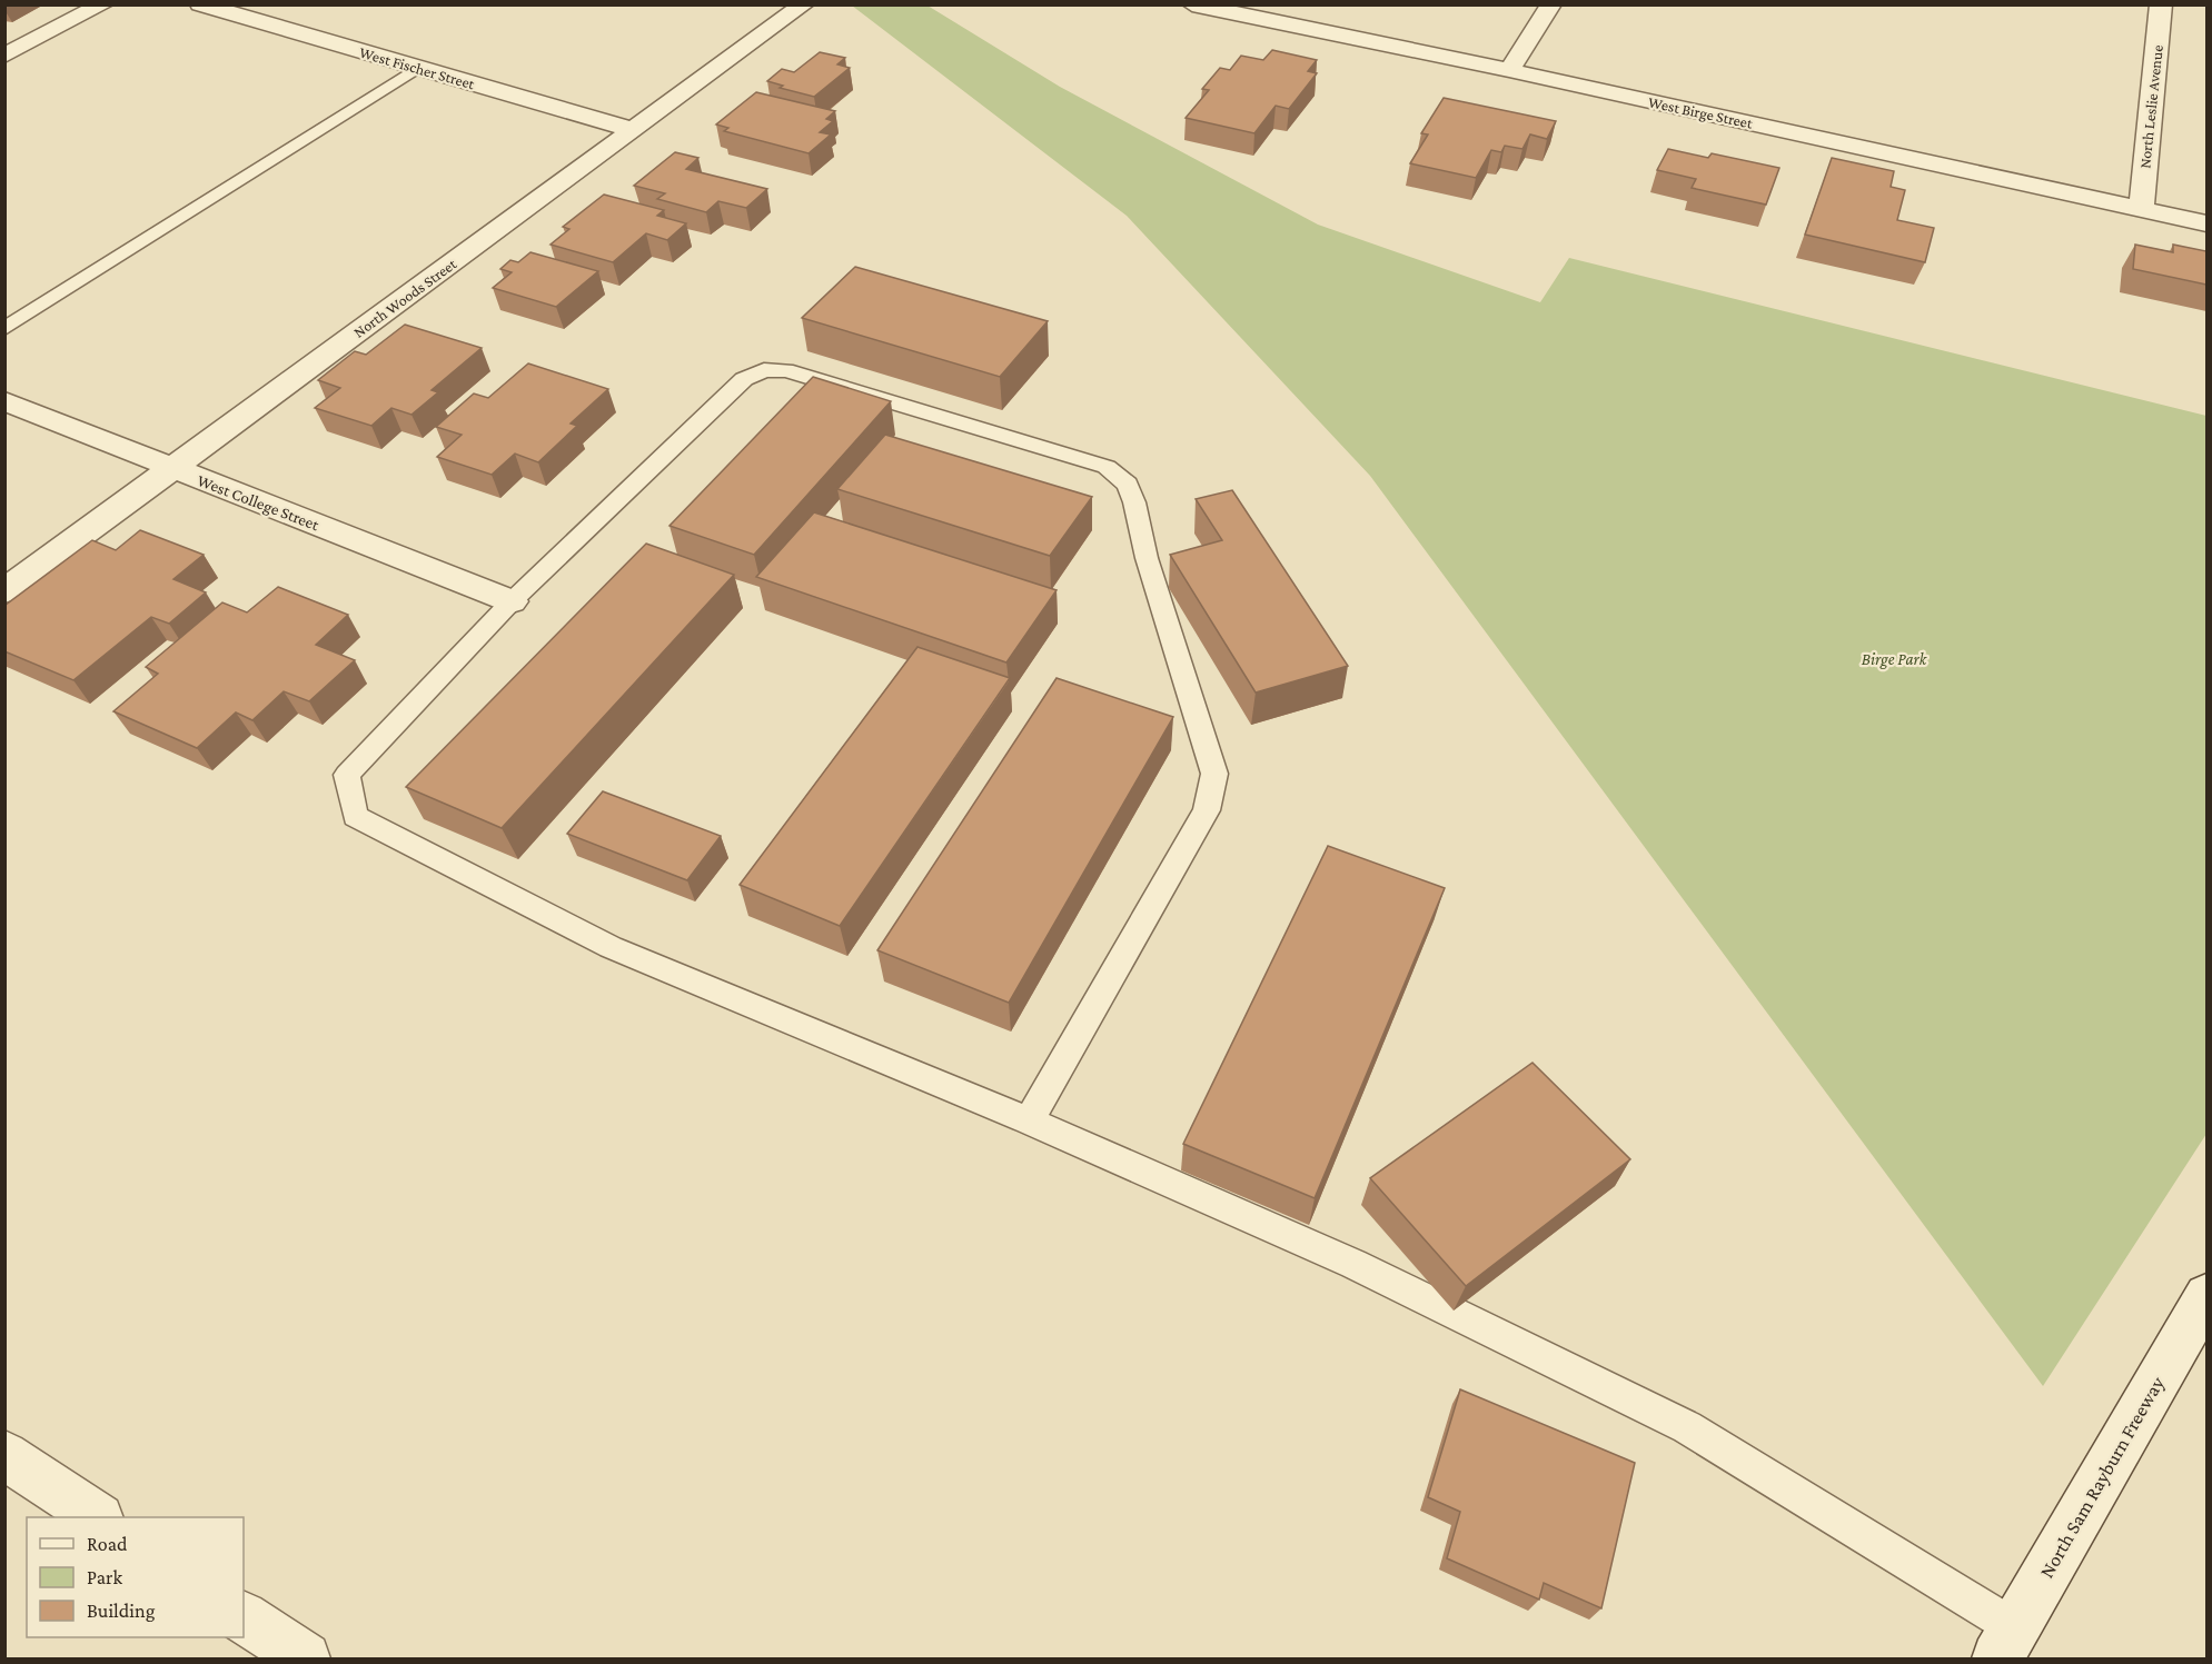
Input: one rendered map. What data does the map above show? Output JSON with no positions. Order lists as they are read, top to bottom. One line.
{"streets":{"street":["West Fischer Street","North Leslie Avenue","West Birge Street","North Woods Street","West College Street","North Sam Rayburn Freeway"]},"crossings":[["West Fischer Street","North Woods Street"],["North Leslie Avenue","West Birge Street"],["North Woods Street","West College Street"]],"parks":["Birge Park"],"legend":["Road","Park","Building"]}
